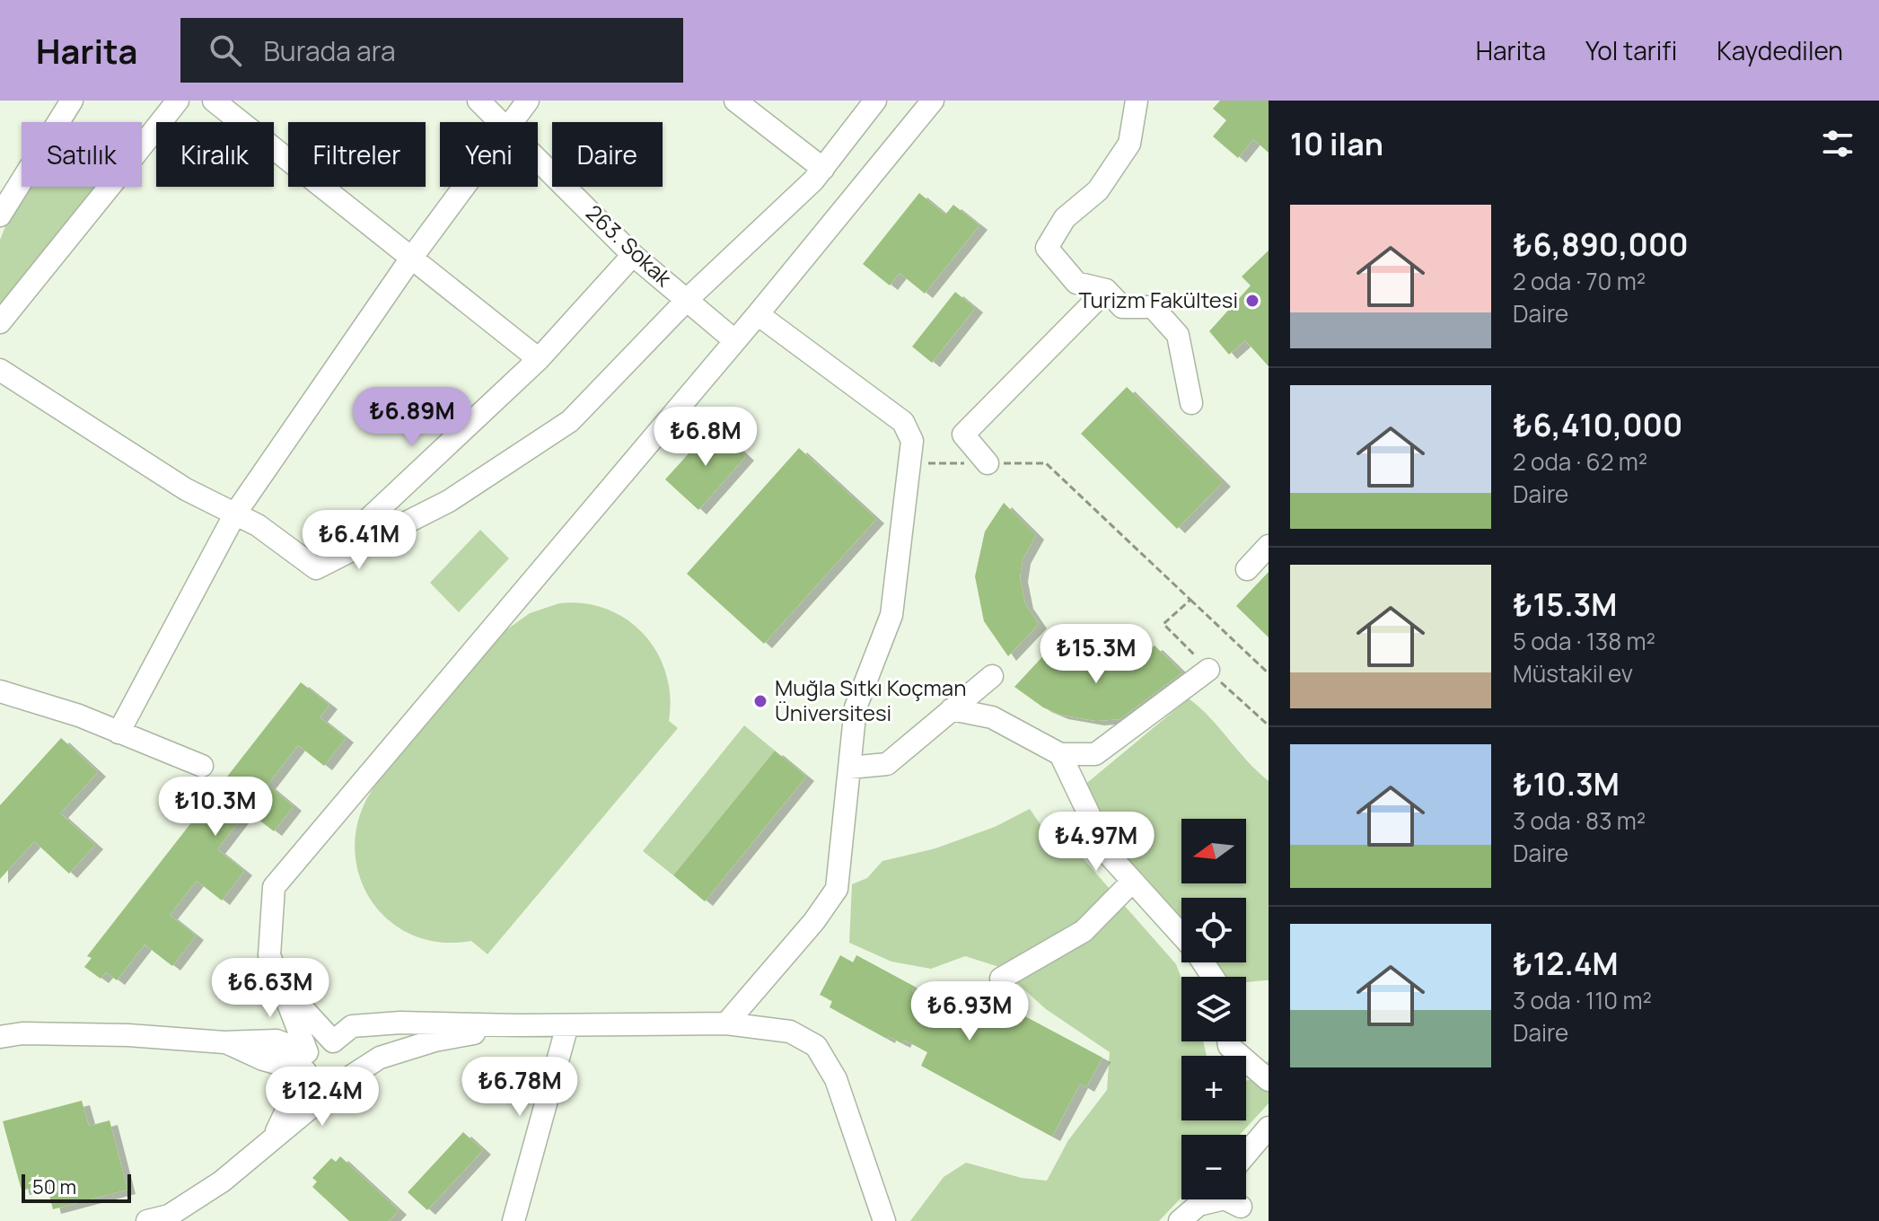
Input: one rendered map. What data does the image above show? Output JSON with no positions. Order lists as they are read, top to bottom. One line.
{"streets":{"street":["263. Sokak"]},"places":["Turizm Fakültesi","Muğla Sıtkı Koçman Üniversitesi"],"scale_bar":"50 m","north":"left","page":{"header":"Harita","search":"Burada ara","nav":["Harita","Yol tarifi","Kaydedilen"],"heading":"10 ilan","chip":["Satılık","Kiralık","Filtreler","Yeni","Daire"],"list":[{"name":"₺6,890,000","note":"2 oda · 70 m² · Daire"},{"name":"₺6,410,000","note":"2 oda · 62 m² · Daire"},{"name":"₺15.3M","note":"5 oda · 138 m² · Müstakil ev"},{"name":"₺10.3M","note":"3 oda · 83 m² · Daire"},{"name":"₺12.4M","note":"3 oda · 110 m² · Daire"}],"price":["₺6.89M","₺6.8M","₺6.41M","₺15.3M","₺10.3M","₺4.97M","₺6.63M","₺6.93M","₺6.78M","₺12.4M"],"map_buttons":["+","−"],"scale":"50 m"}}
